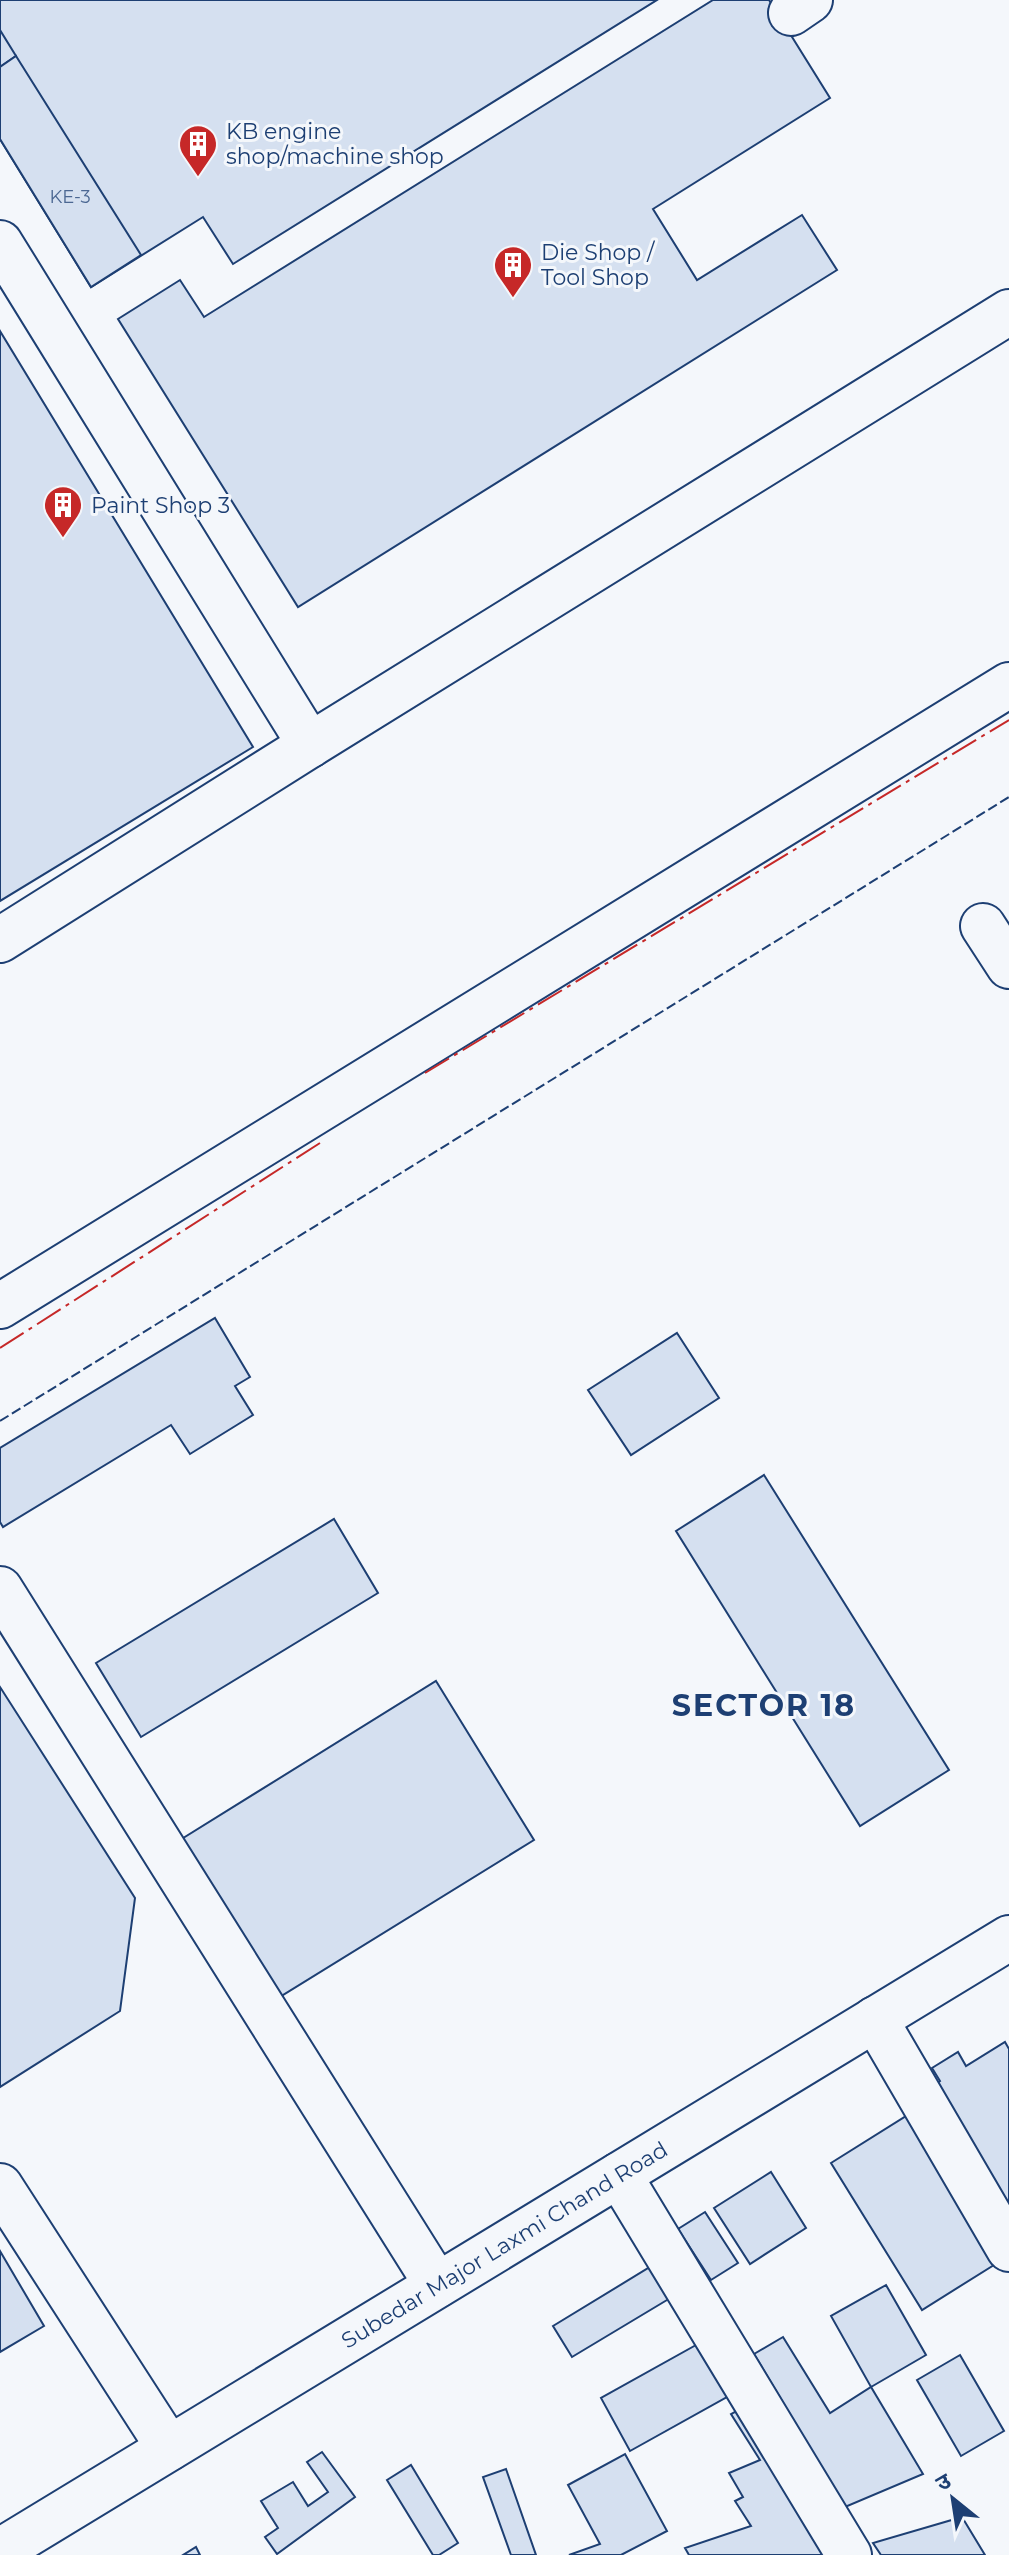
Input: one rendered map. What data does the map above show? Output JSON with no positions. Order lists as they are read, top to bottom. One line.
{"streets":{"street":["Subedar Major Laxmi Chand Road"]},"districts":["SECTOR 18"],"places":{"building":["KB engine shop/machine shop","Die Shop / Tool Shop","Paint Shop 3"]},"house_numbers":["KE-3"],"north":"top left"}
